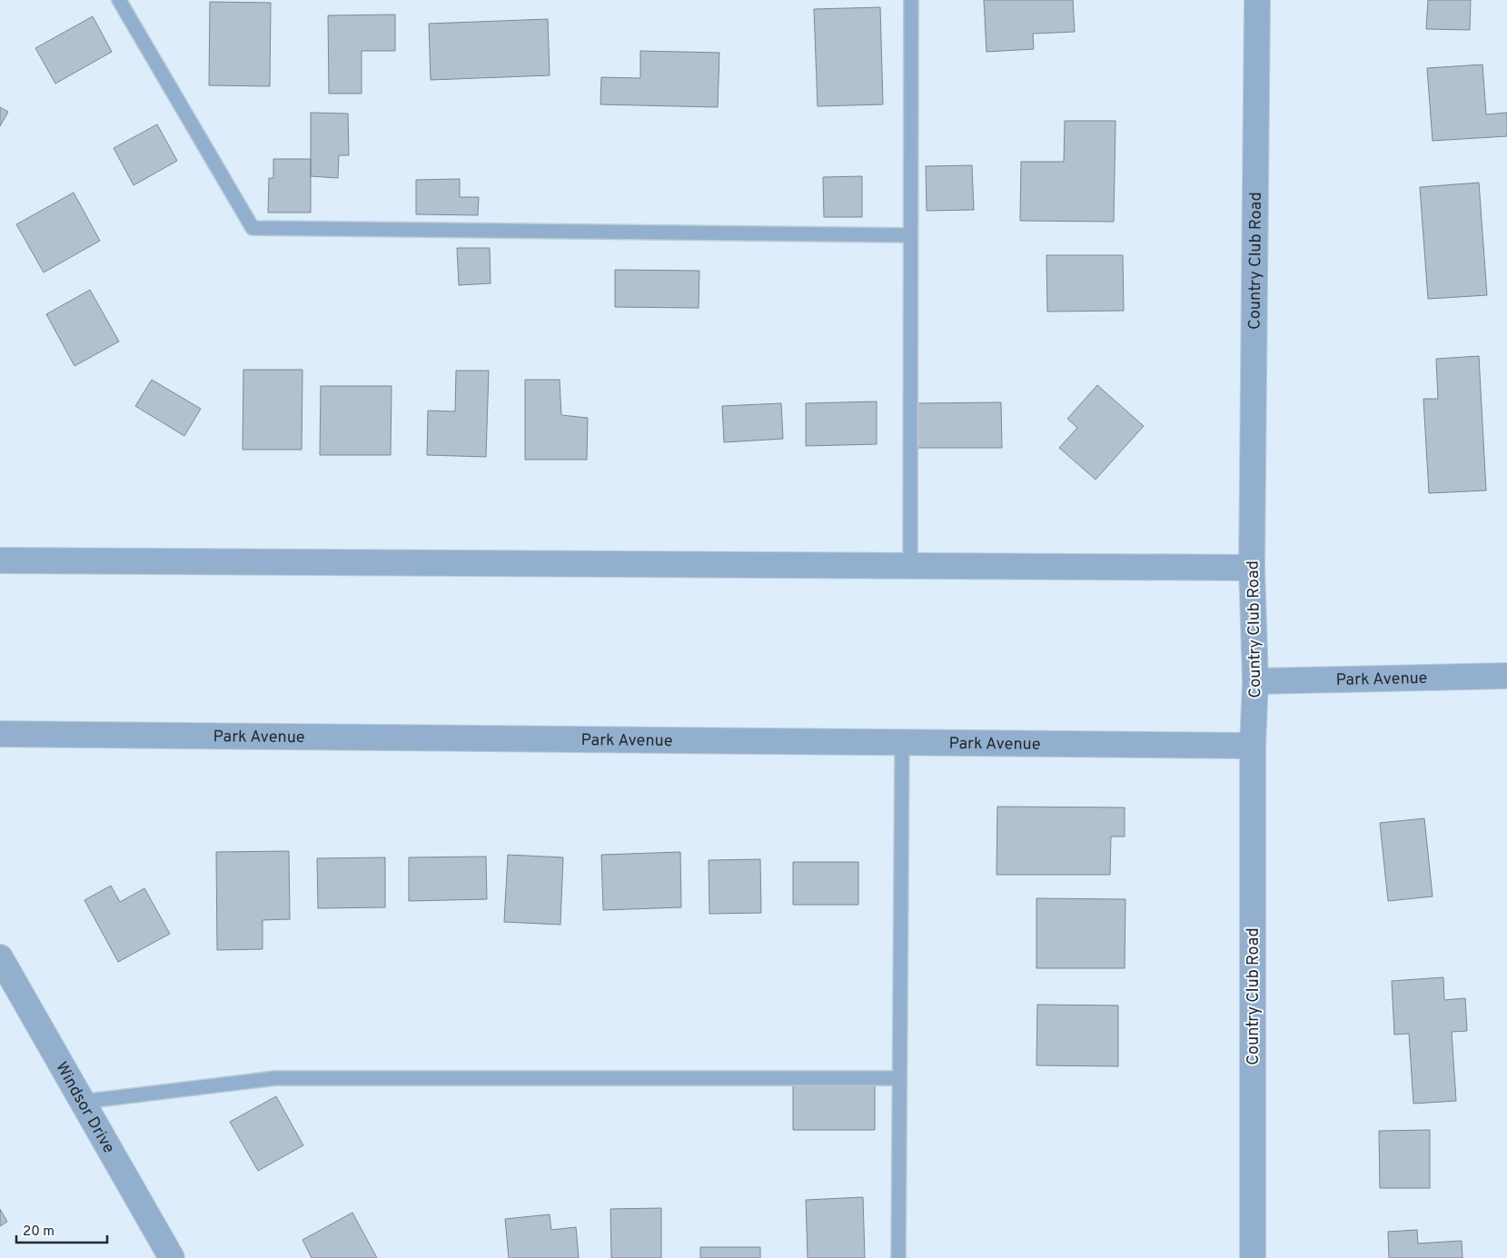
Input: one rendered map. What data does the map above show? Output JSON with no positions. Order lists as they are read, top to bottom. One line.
{"streets":{"street":["Country Club Road","Park Avenue","Windsor Drive"]},"crossings":[["Country Club Road","Park Avenue"]],"scale_bar":"20 m"}
